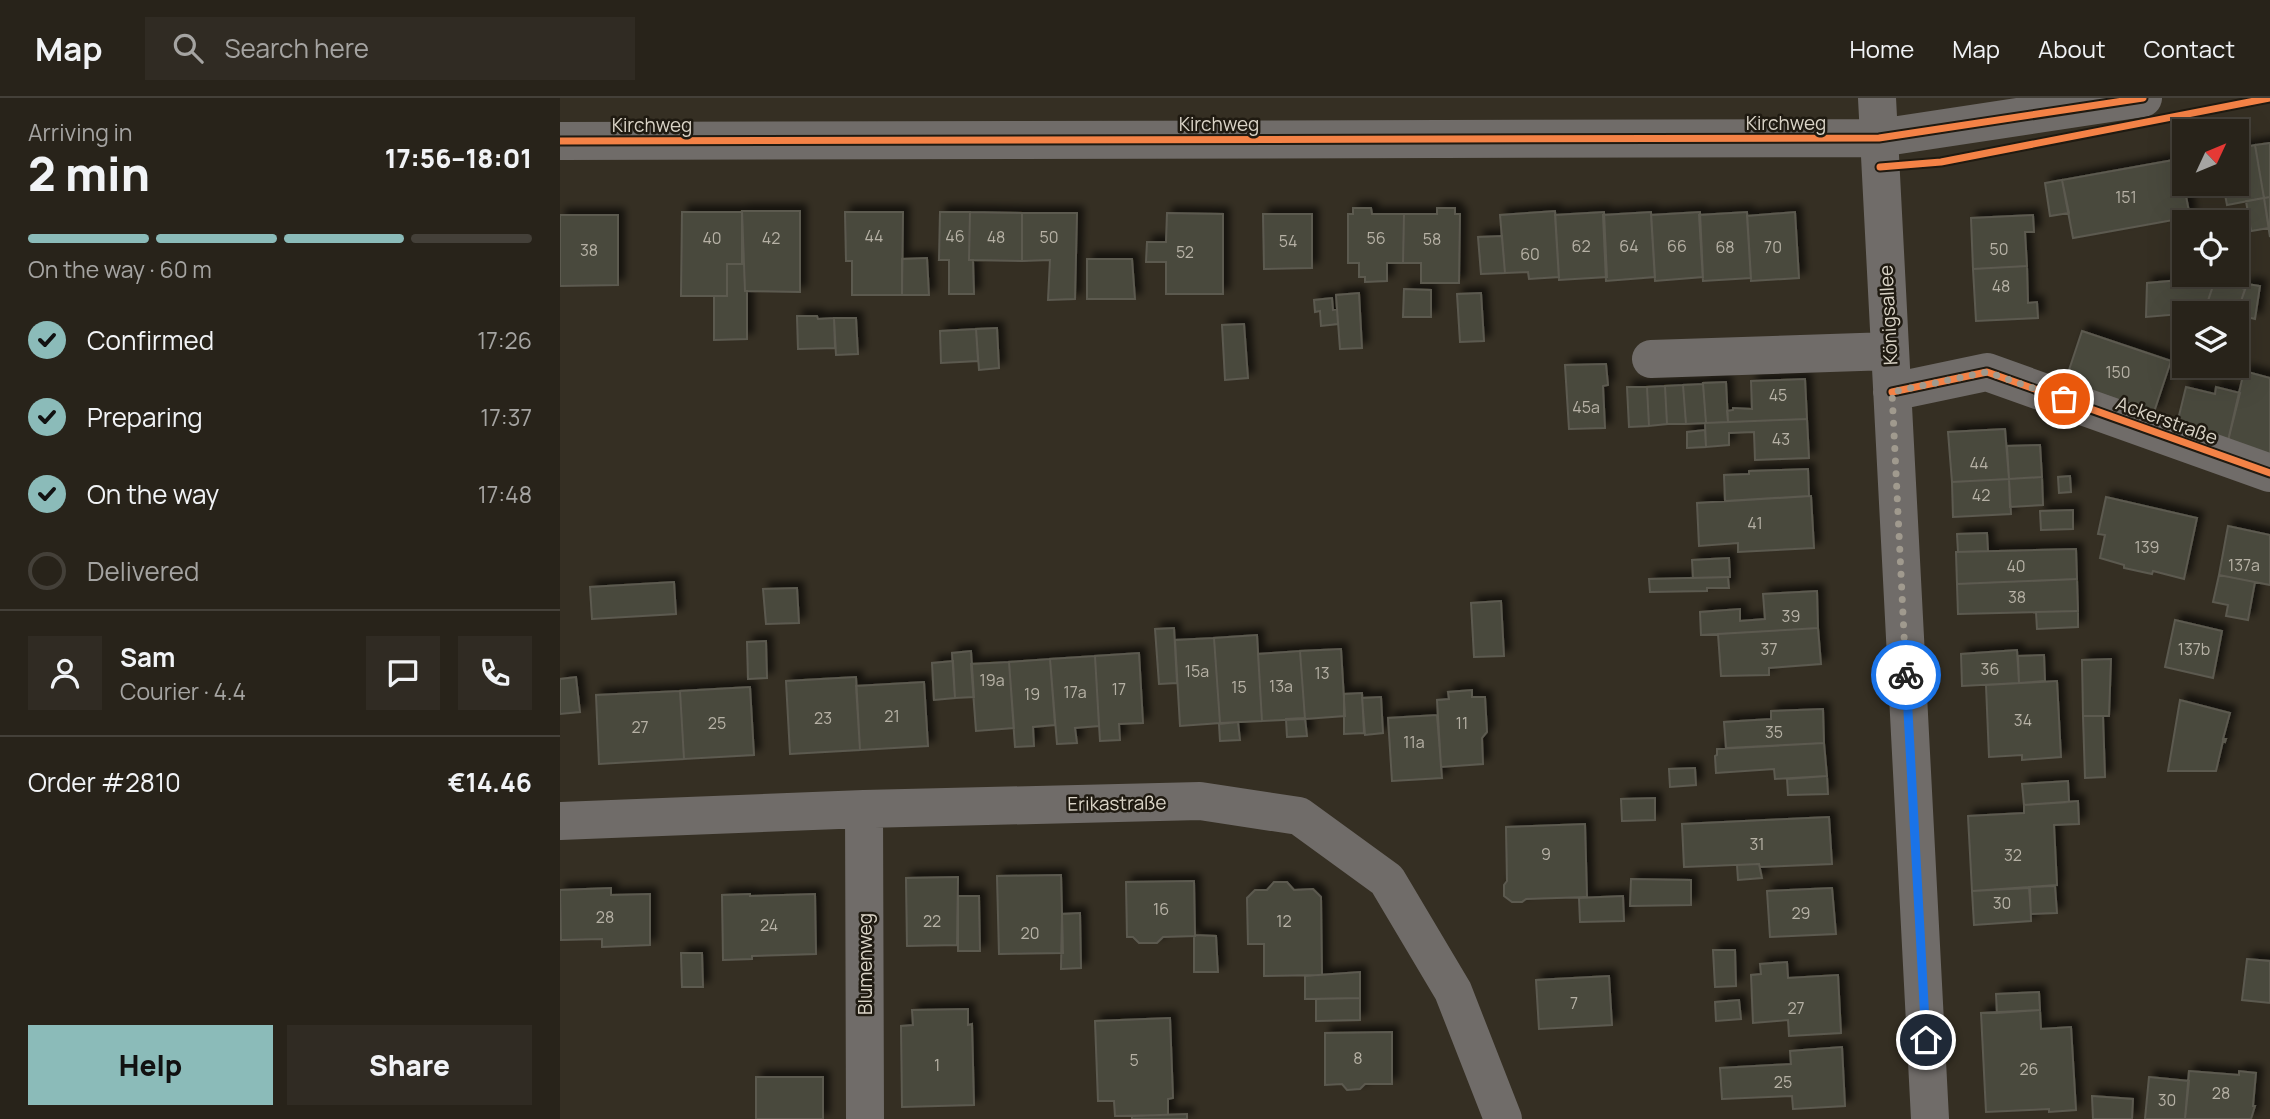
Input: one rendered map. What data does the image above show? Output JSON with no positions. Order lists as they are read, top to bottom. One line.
{"streets":{"street":["Kirchweg","Königsallee","Ackerstraße","Erikastraße","Blumenweg"]},"crossings":[["Kirchweg","Königsallee"],["Königsallee","Ackerstraße"],["Erikastraße","Blumenweg"]],"house_numbers":["151","44","46","48","50","40","42","56","58","54","62","64","66","68","70","50","38","52","60","48","150","45","45a","43","44","42","41","139","137a","40","38","39","37","137b","36","15a","13","19a","13a","15","17","17a","19","21","23","34","25","11","27","35","11a","31","9","32","30","16","29","28","22","12","24","20","7","27","8","5","1","26","25","28","30"],"north":"top right","page":{"header":"Map","search":"Search here","nav":["Home","Map","About","Contact"],"heading":["2 min","Arriving in","17:56–18:01"],"panel":["Sam","Courier · 4.4","Order #2810","€14.46"],"bar":"On the way · 60 m","list":[["Confirmed","17:26"],["Preparing","17:37"],["On the way","17:48"],"Delivered"],"buttons":["Help","Share"]}}
